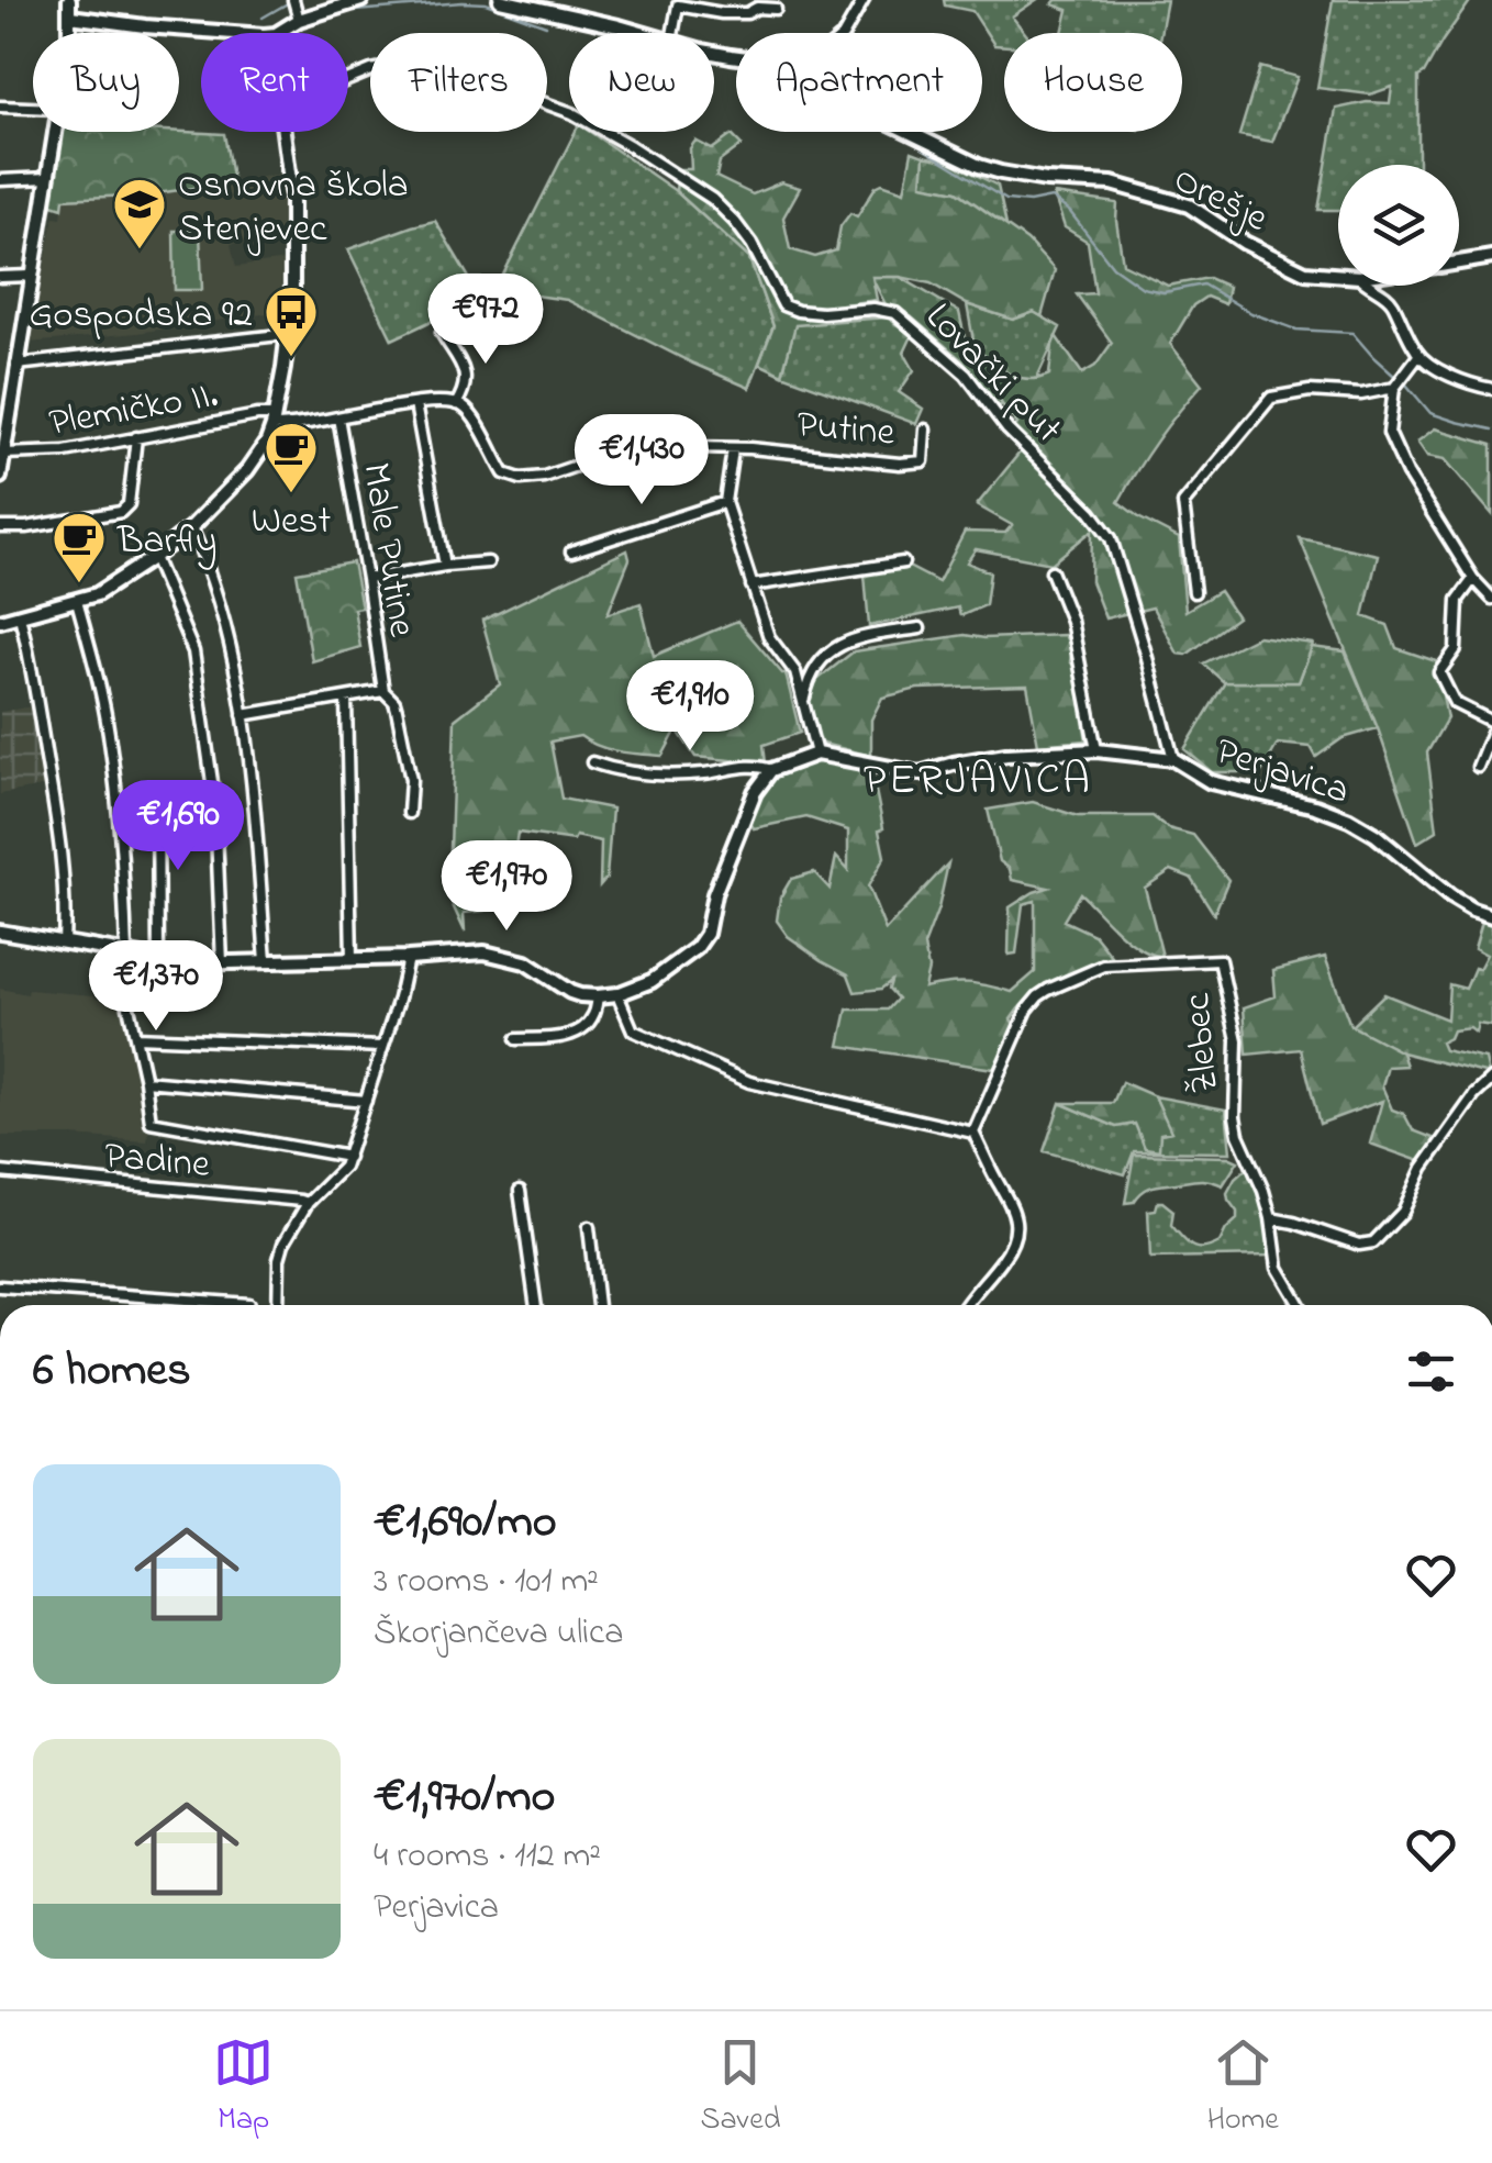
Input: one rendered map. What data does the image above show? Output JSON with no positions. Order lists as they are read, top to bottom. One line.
{"streets":{"street":["Orešje","Lovački put","Plemičko II.","Putine","Male Putine","Perjavica","Žlebec","Padine"]},"crossings":[["Lovački put","Perjavica"]],"districts":["PERJAVICA"],"places":{"school or university":["Osnovna škola Stenjevec"],"bus stop":["Gospodska 92"],"cafe":["West","Barfly"]},"page":{"chip":["Buy","Rent","Filters","New","Apartment","House"],"price":["€972","€1,430","€1,910","€1,690","€1,970","€1,370"],"heading":"6 homes","list":[{"name":"€1,690/mo","note":"3 rooms · 101 m² · Škorjančeva ulica"},{"name":"€1,970/mo","note":"4 rooms · 112 m² · Perjavica"}],"tabs":["Map","Saved","Home"]}}
